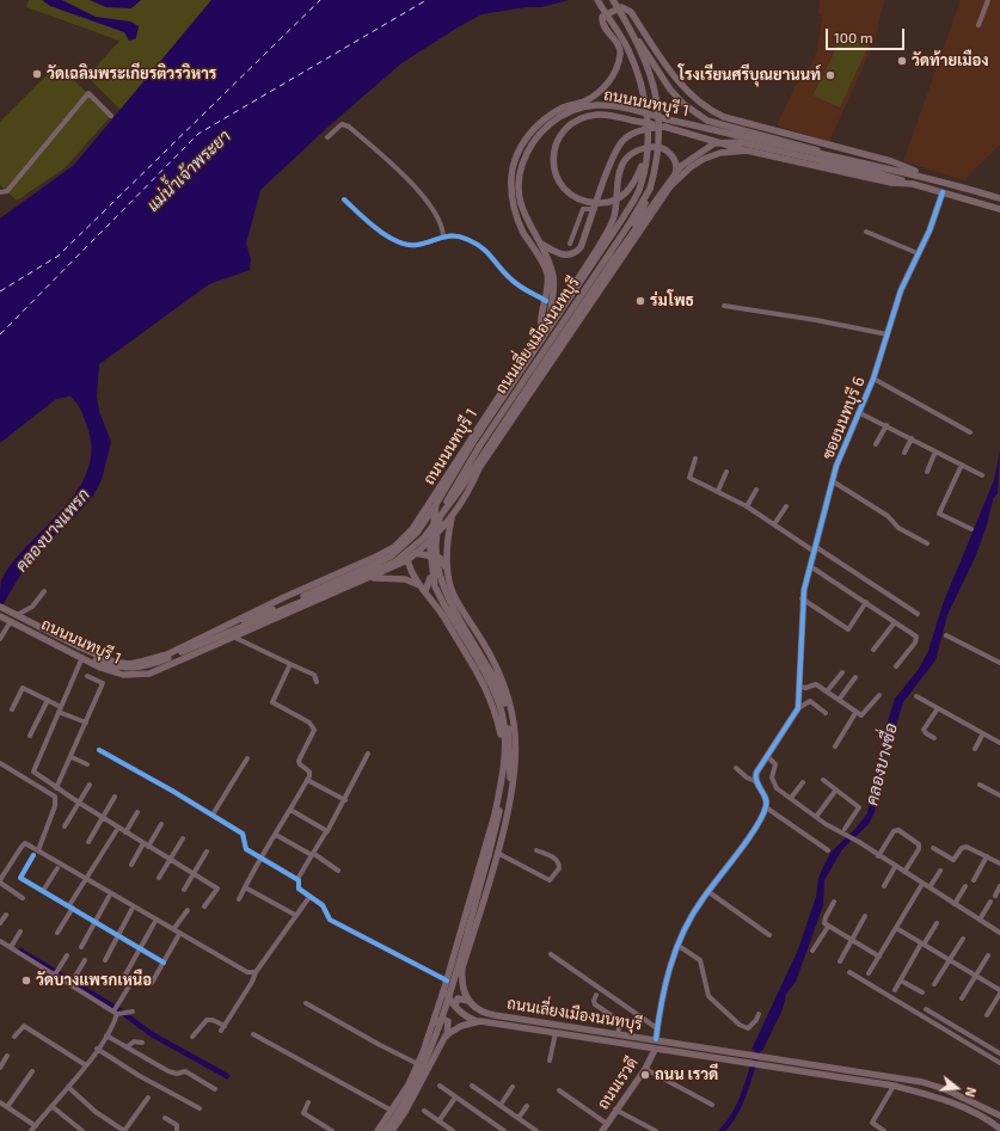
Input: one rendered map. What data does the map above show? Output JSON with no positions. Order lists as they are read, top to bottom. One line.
{"streets":{"main road":["ถนนนนทบุรี 1","ถนนเลี่ยงเมืองนนทบุรี","ซอยนนทบุรี 6","ถนนเรวดี"]},"crossings":[["ถนนนนทบุรี 1","ถนนเลี่ยงเมืองนนทบุรี"],["ถนนนนทบุรี 1","ซอยนนทบุรี 6"],["ถนนเลี่ยงเมืองนนทบุรี","ถนนเรวดี"]],"water":["แม่น้ำเจ้าพระยา","คลองบางแพรก","คลองบางซื่อ"],"places":["วัดท้ายเมือง","วัดเฉลิมพระเกียรติวรวิหาร","โรงเรียนศรีบุณยานนท์","ร่มโพธ","วัดบางแพรกเหนือ","ถนน เรวดี"],"scale_bar":"100 m","north":"right"}
